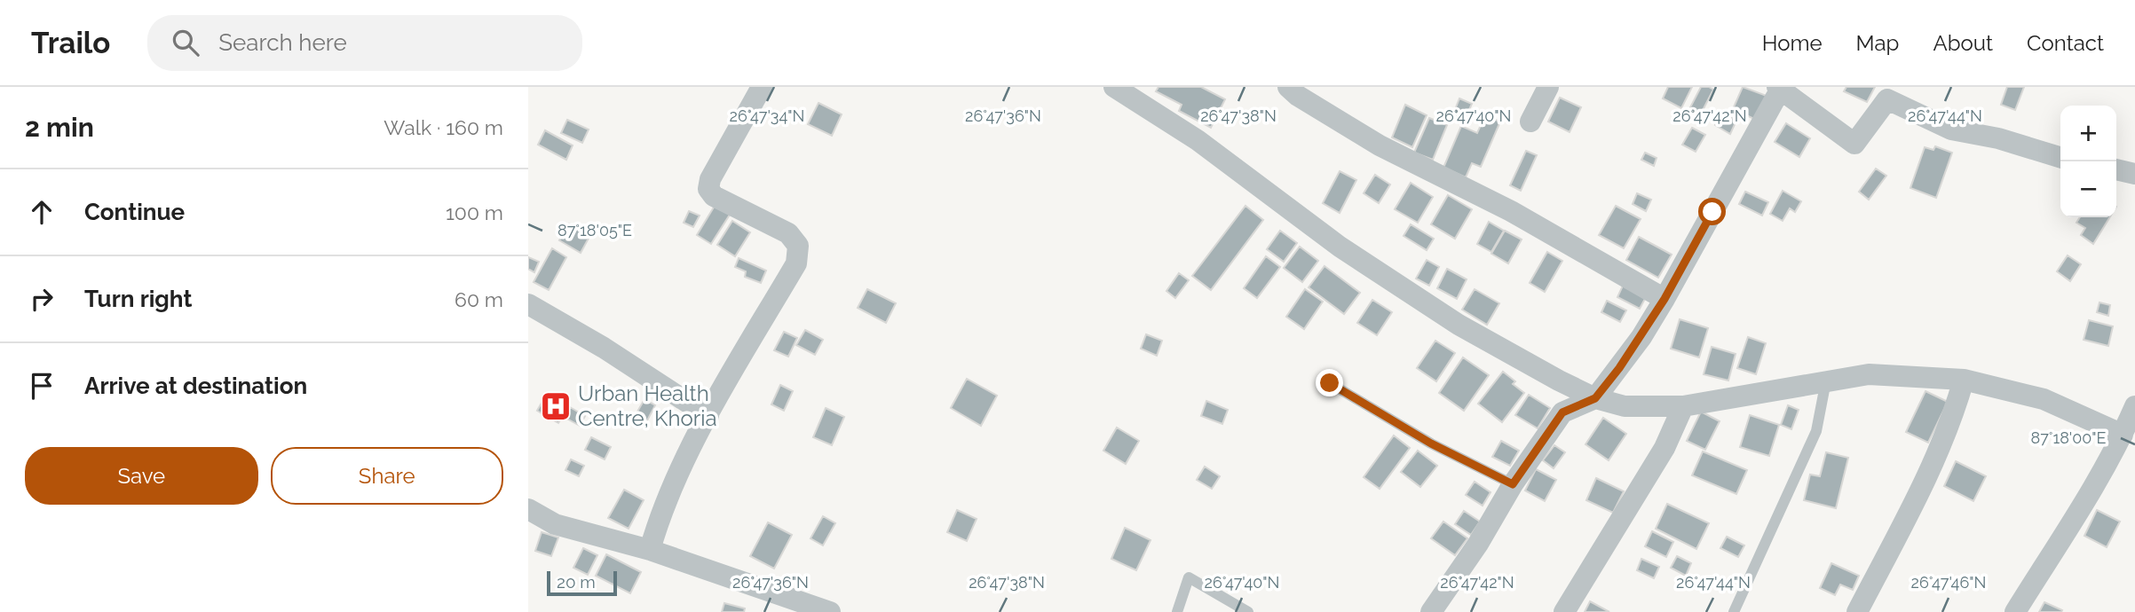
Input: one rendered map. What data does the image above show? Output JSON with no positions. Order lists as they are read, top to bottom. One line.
{"places":{"hospital":["Urban Health Centre, Khoria"]},"scale_bar":"20 m","page":{"header":"Trailo","search":"Search here","nav":["Home","Map","About","Contact"],"heading":["2 min","Walk · 160 m"],"map_buttons":["+","−"],"list":[["Continue","100 m"],["Turn right","60 m"],"Arrive at destination"],"buttons":["Save","Share"],"scale":"20 m"},"coordinates":["26°47'34\"N","26°47'36\"N","26°47'38\"N","26°47'40\"N","26°47'42\"N","26°47'44\"N","87°18'05\"E","87°18'00\"E","26°47'46\"N"]}
